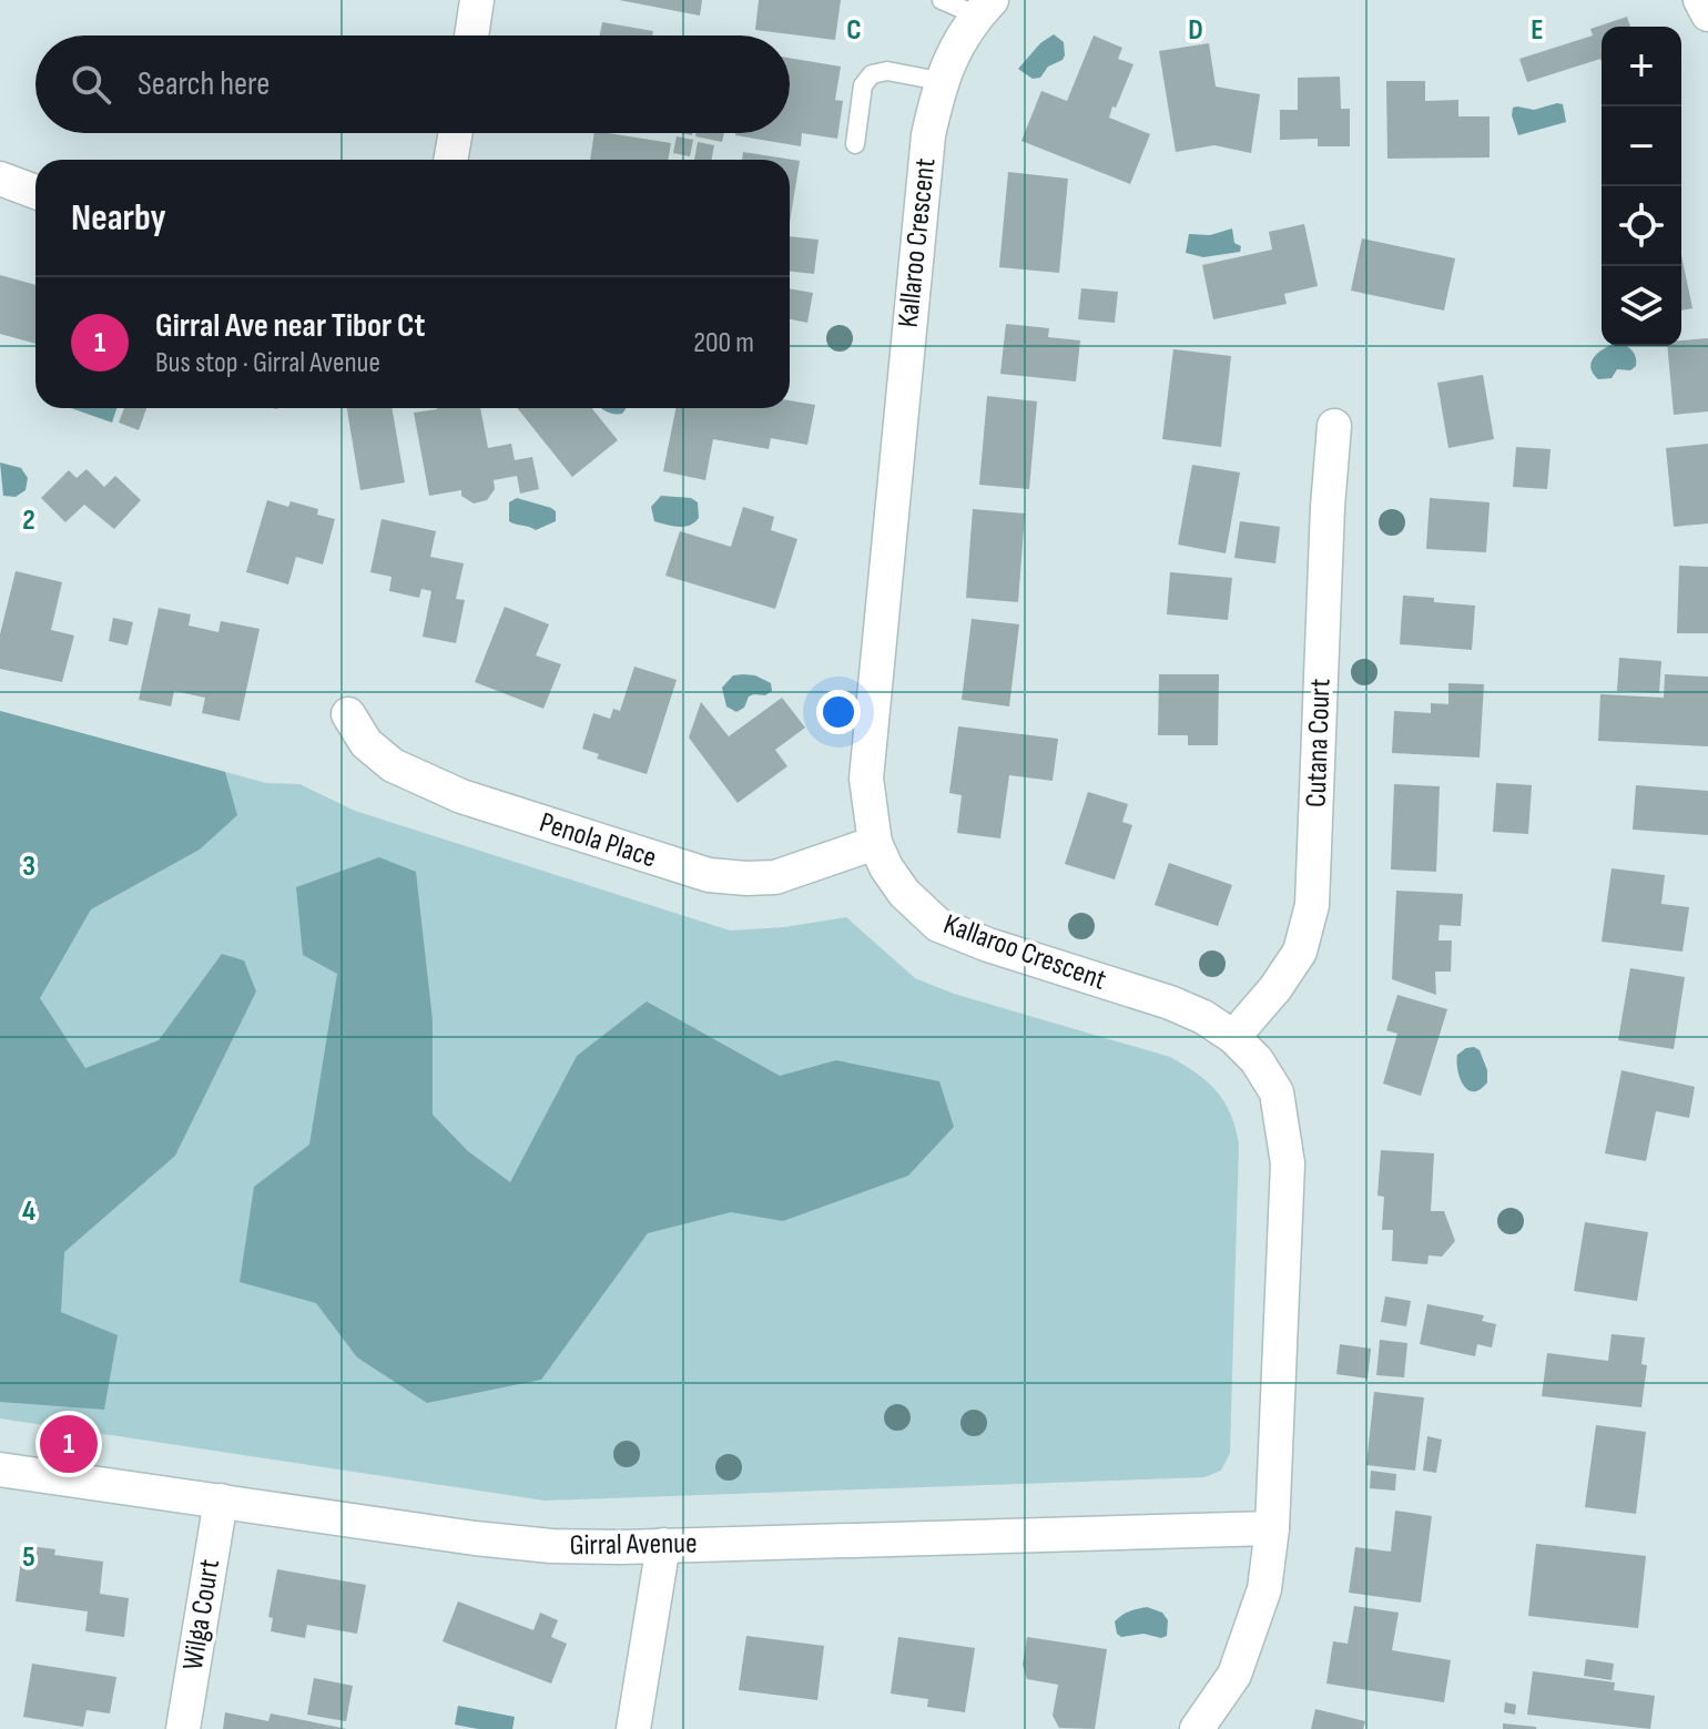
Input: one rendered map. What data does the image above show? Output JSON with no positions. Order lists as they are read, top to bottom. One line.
{"streets":{"street":["Kallaroo Crescent","Cutana Court","Penola Place","Girral Avenue","Wilga Court"]},"crossings":[["Kallaroo Crescent","Cutana Court"],["Kallaroo Crescent","Penola Place"],["Kallaroo Crescent","Girral Avenue"],["Girral Avenue","Wilga Court"]],"page":{"map_buttons":["+","−"],"search":"Search here","heading":"Nearby","list":[{"mark":"1","name":"Girral Ave near Tibor Ct","note":"Bus stop · Girral Avenue","value":"200 m"}],"pins":"1"},"grid":{"columns":["C","D","E"],"rows":["2","3","4","5"]}}
